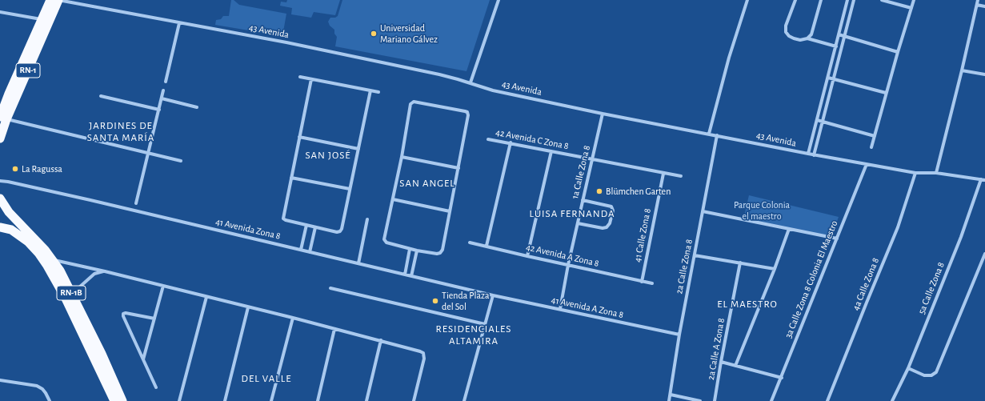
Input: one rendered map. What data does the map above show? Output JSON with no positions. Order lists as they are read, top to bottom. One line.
{"streets":{"highway":["RN-1","RN-1B"],"street":["43 Avenida","42 Avenida C Zona 8","1a Calle Zona 8","41 Avenida Zona 8","41 Calle Zona 8","42 Avenida A Zona 8","2a Calle Zona 8","3a Calle Zona 8 Colonia El Maestro","4a Calle Zona 8","5a Calle Zona 8","41 Avenida A Zona 8","2a Calle A Zona 8"]},"crossings":[["43 Avenida","RN-1"],["43 Avenida","1a Calle Zona 8"],["43 Avenida","2a Calle Zona 8"],["43 Avenida","3a Calle Zona 8 Colonia El Maestro"],["43 Avenida","4a Calle Zona 8"],["43 Avenida","5a Calle Zona 8"],["42 Avenida C Zona 8","1a Calle Zona 8"],["42 Avenida C Zona 8","41 Calle Zona 8"],["1a Calle Zona 8","42 Avenida A Zona 8"],["1a Calle Zona 8","41 Avenida A Zona 8"],["41 Avenida Zona 8","41 Avenida A Zona 8"],["41 Calle Zona 8","42 Avenida A Zona 8"],["2a Calle Zona 8","41 Avenida A Zona 8"]],"districts":["JARDINES DE SANTA MARÍA","SAN JOSÉ","SAN ANGEL","LUISA FERNANDA","EL MAESTRO","RESIDENCIALES ALTAMIRA","DEL VALLE"],"parks":["Parque Colonia el maestro"],"places":["Universidad Mariano Gálvez","La Ragussa","Blümchen Garten","Tienda Plaza del Sol"]}
